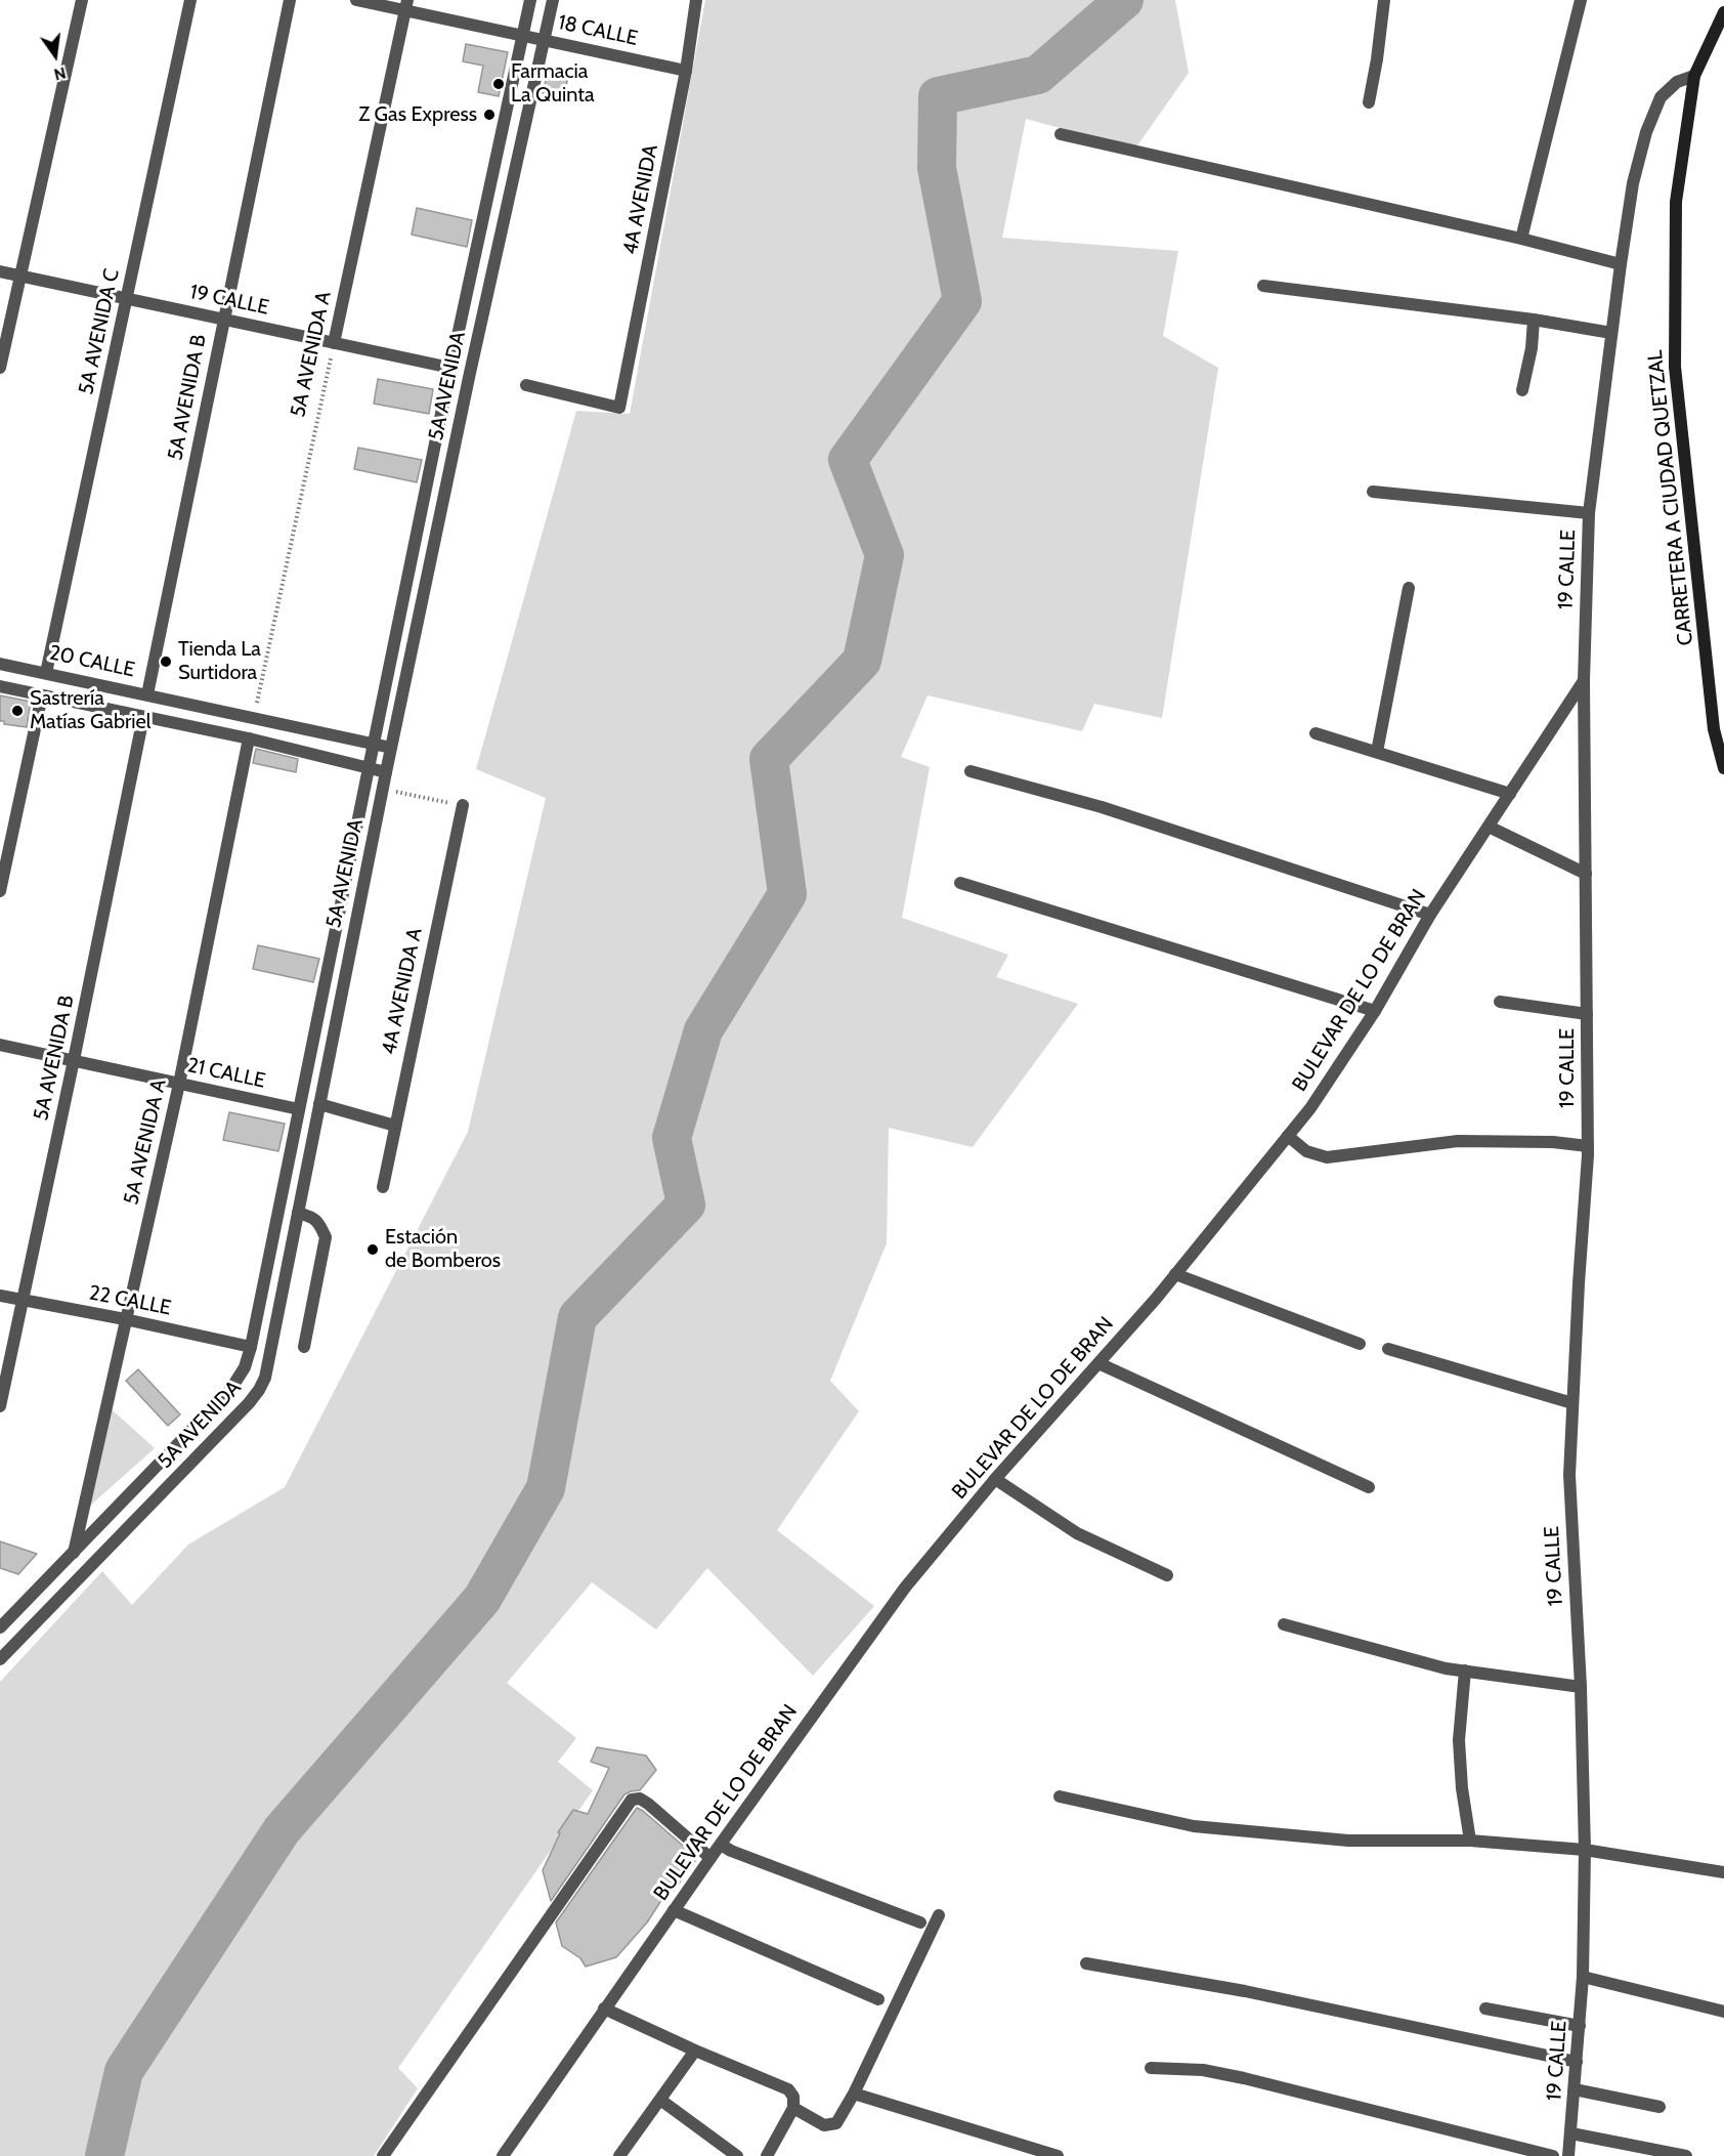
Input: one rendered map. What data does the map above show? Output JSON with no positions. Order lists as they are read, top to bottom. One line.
{"streets":{"main road":["CARRETERA A CIUDAD QUETZAL"],"street":["18 CALLE","4A AVENIDA","19 CALLE","5A AVENIDA C","5A AVENIDA A","5A AVENIDA","5A AVENIDA B","20 CALLE","BULEVAR DE LO DE BRAN","4A AVENIDA A","21 CALLE","22 CALLE"]},"crossings":[["18 CALLE","4A AVENIDA"],["18 CALLE","5A AVENIDA A"],["18 CALLE","5A AVENIDA"],["19 CALLE","5A AVENIDA C"],["19 CALLE","5A AVENIDA A"],["19 CALLE","5A AVENIDA"],["19 CALLE","5A AVENIDA B"],["19 CALLE","CARRETERA A CIUDAD QUETZAL"],["19 CALLE","BULEVAR DE LO DE BRAN"],["5A AVENIDA C","20 CALLE"],["5A AVENIDA A","5A AVENIDA"],["5A AVENIDA A","20 CALLE"],["5A AVENIDA A","21 CALLE"],["5A AVENIDA A","22 CALLE"],["5A AVENIDA","20 CALLE"],["5A AVENIDA","21 CALLE"],["5A AVENIDA","22 CALLE"],["5A AVENIDA B","20 CALLE"],["5A AVENIDA B","21 CALLE"],["5A AVENIDA B","22 CALLE"]],"places":["Farmacia La Quinta","Z Gas Express","Tienda La Surtidora","Sastrería Matías Gabriel","Estación de Bomberos"],"north":"bottom"}
